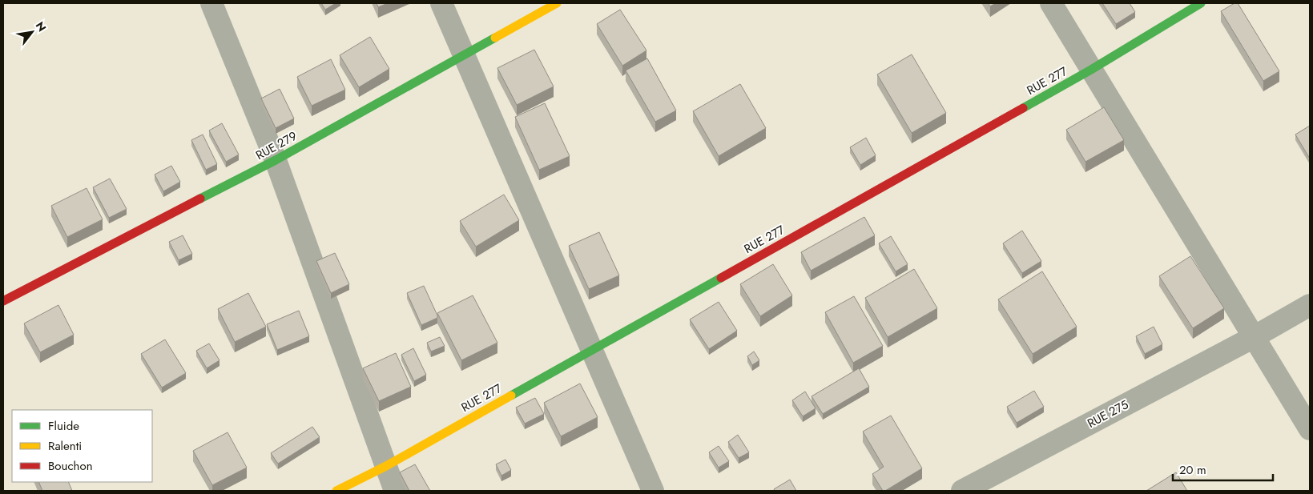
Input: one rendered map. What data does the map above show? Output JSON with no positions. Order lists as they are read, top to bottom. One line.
{"streets":{"street":["RUE 277","RUE 279","RUE 275"]},"legend":["Fluide","Ralenti","Bouchon"],"scale_bar":"20 m","north":"top right"}
